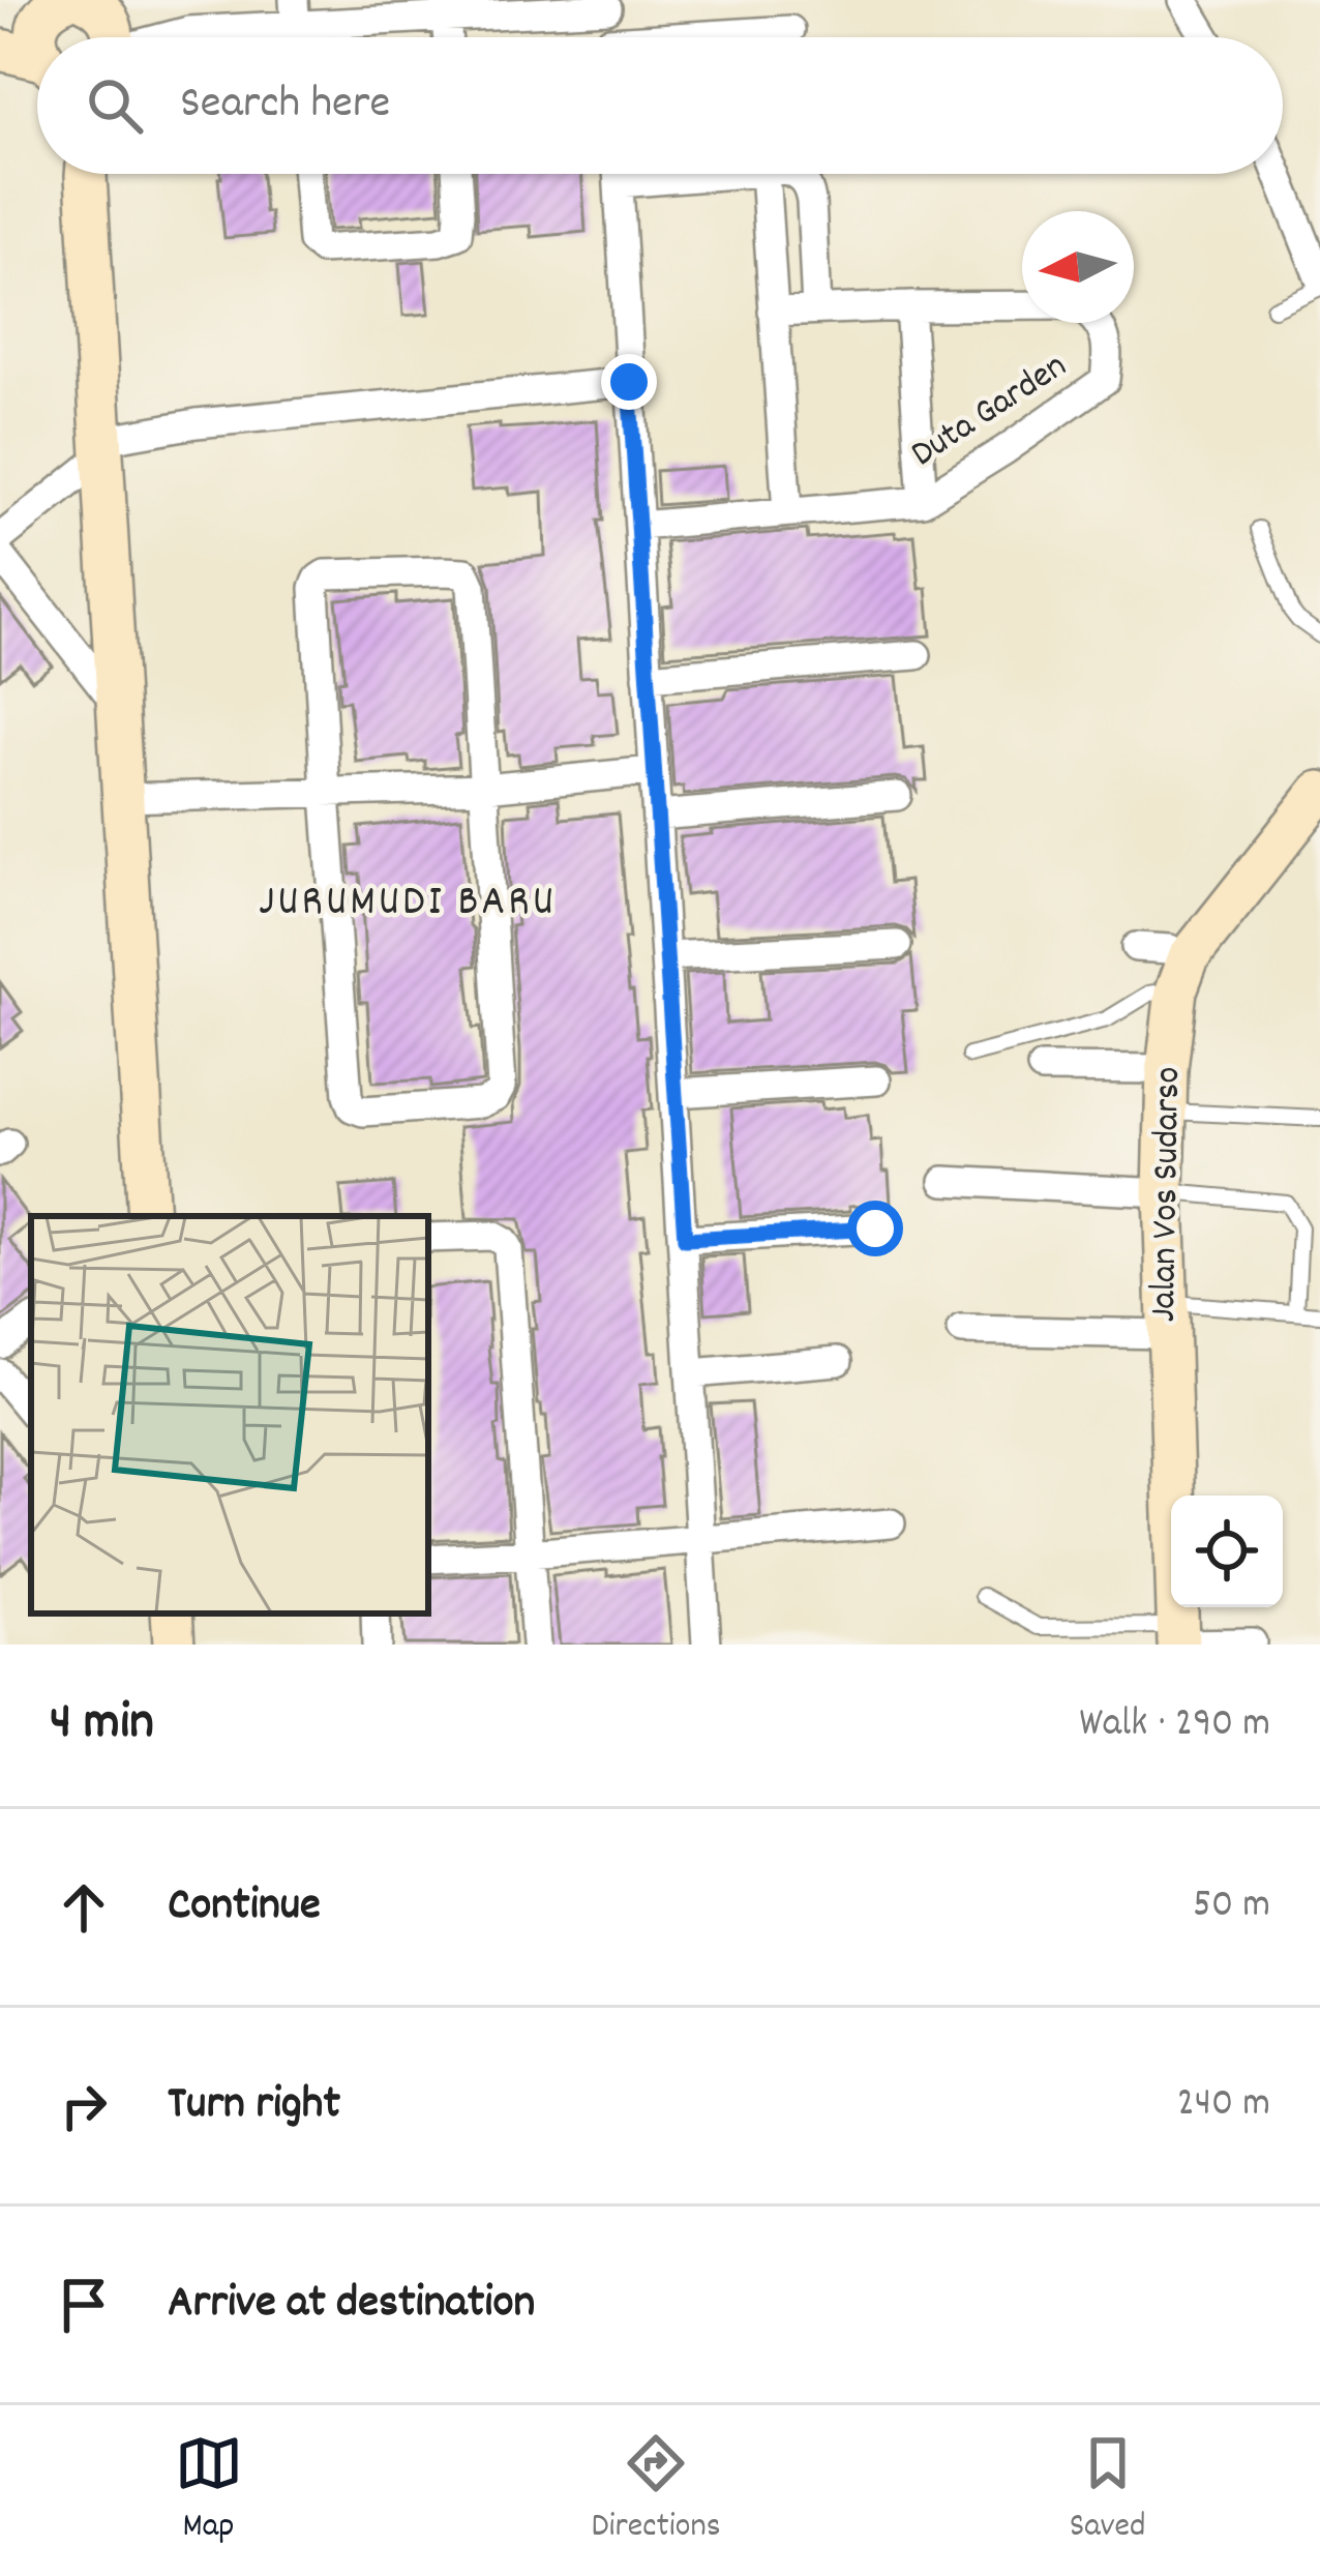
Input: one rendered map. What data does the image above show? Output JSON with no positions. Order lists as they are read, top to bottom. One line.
{"streets":{"street":["Duta Garden","Jalan Vos Sudarso"]},"districts":["JURUMUDI BARU"],"north":"left","page":{"search":"Search here","heading":["4 min","Walk · 290 m"],"list":[["Continue","50 m"],["Turn right","240 m"],"Arrive at destination"],"nav":["Map","Directions","Saved"]}}
